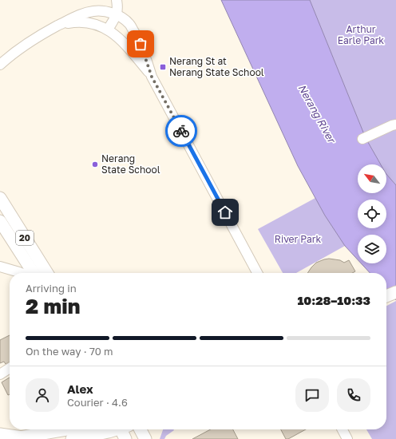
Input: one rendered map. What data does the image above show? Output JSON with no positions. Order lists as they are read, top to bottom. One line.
{"streets":{"main road":["20"]},"water":["Nerang River"],"parks":["Arthur Earle Park","River Park"],"places":{"transit":["Nerang St at Nerang State School"],"other":["Nerang State School"]},"north":"top left","page":{"heading":["2 min","Arriving in","10:28–10:33"],"panel":["Alex","Courier · 4.6"],"bar":"On the way · 70 m"}}
